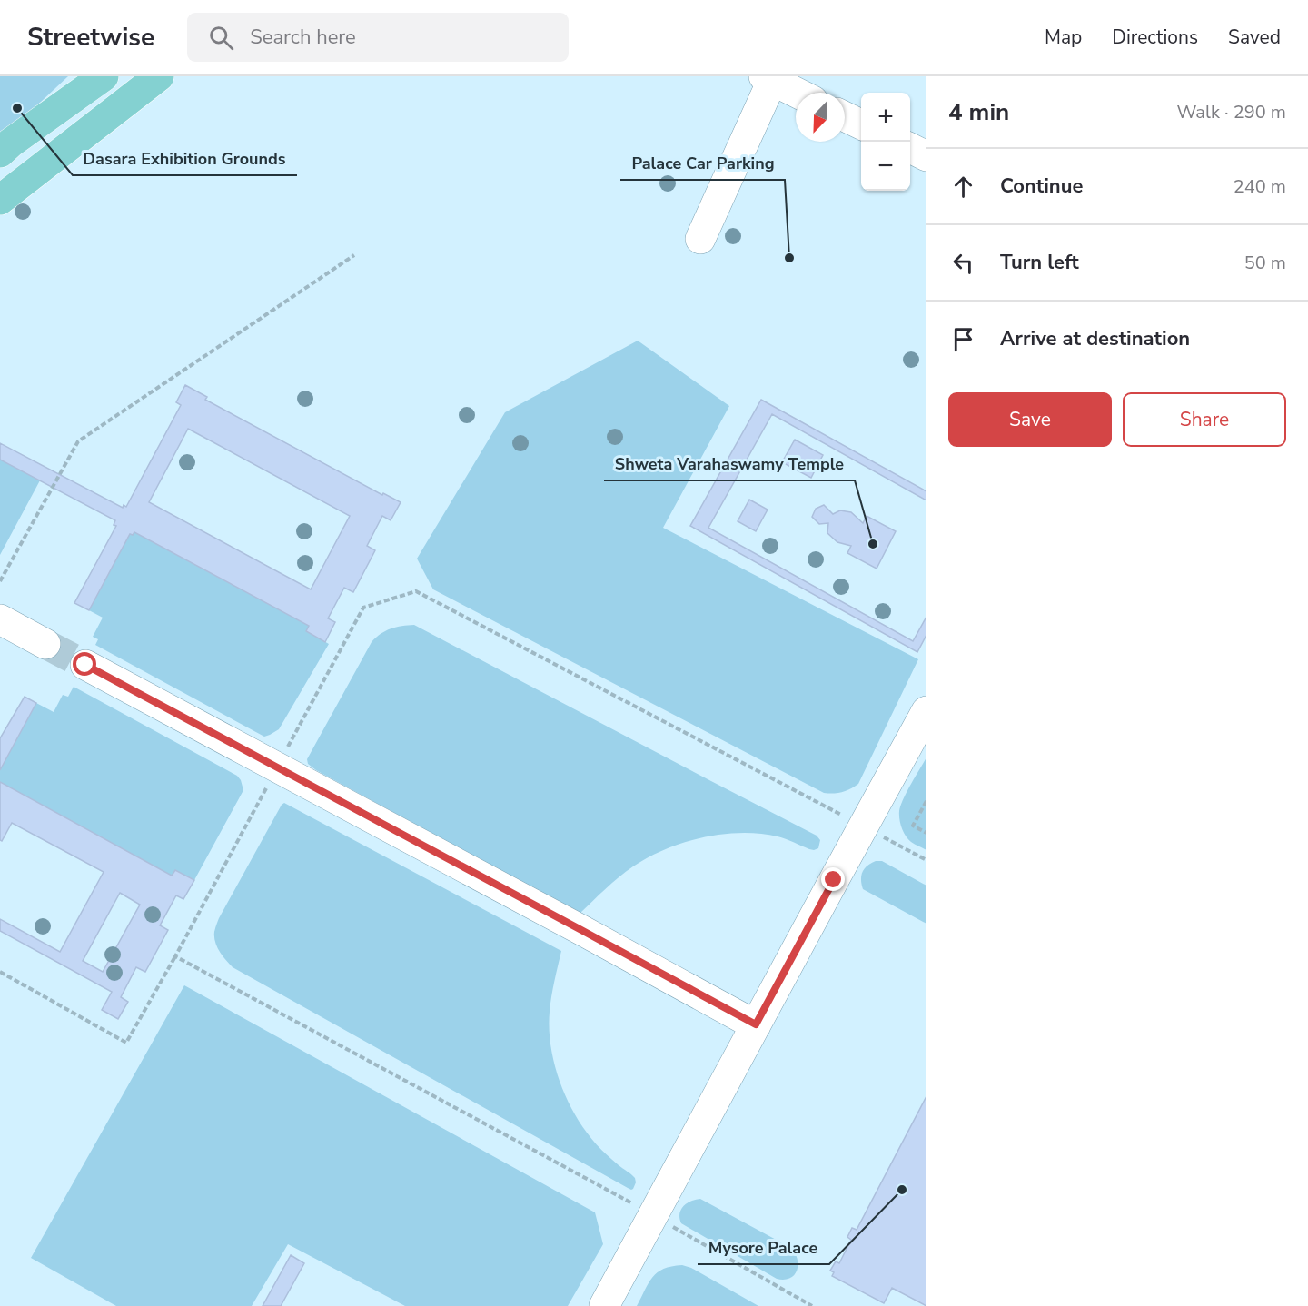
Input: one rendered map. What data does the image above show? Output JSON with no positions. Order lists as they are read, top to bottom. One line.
{"places":["Dasara Exhibition Grounds","Palace Car Parking","Shweta Varahaswamy Temple","Mysore Palace"],"north":"bottom left","page":{"header":"Streetwise","search":"Search here","nav":["Map","Directions","Saved"],"heading":["4 min","Walk · 290 m"],"map_buttons":["+","−"],"list":[["Continue","240 m"],["Turn left","50 m"],"Arrive at destination"],"buttons":["Save","Share"]}}
